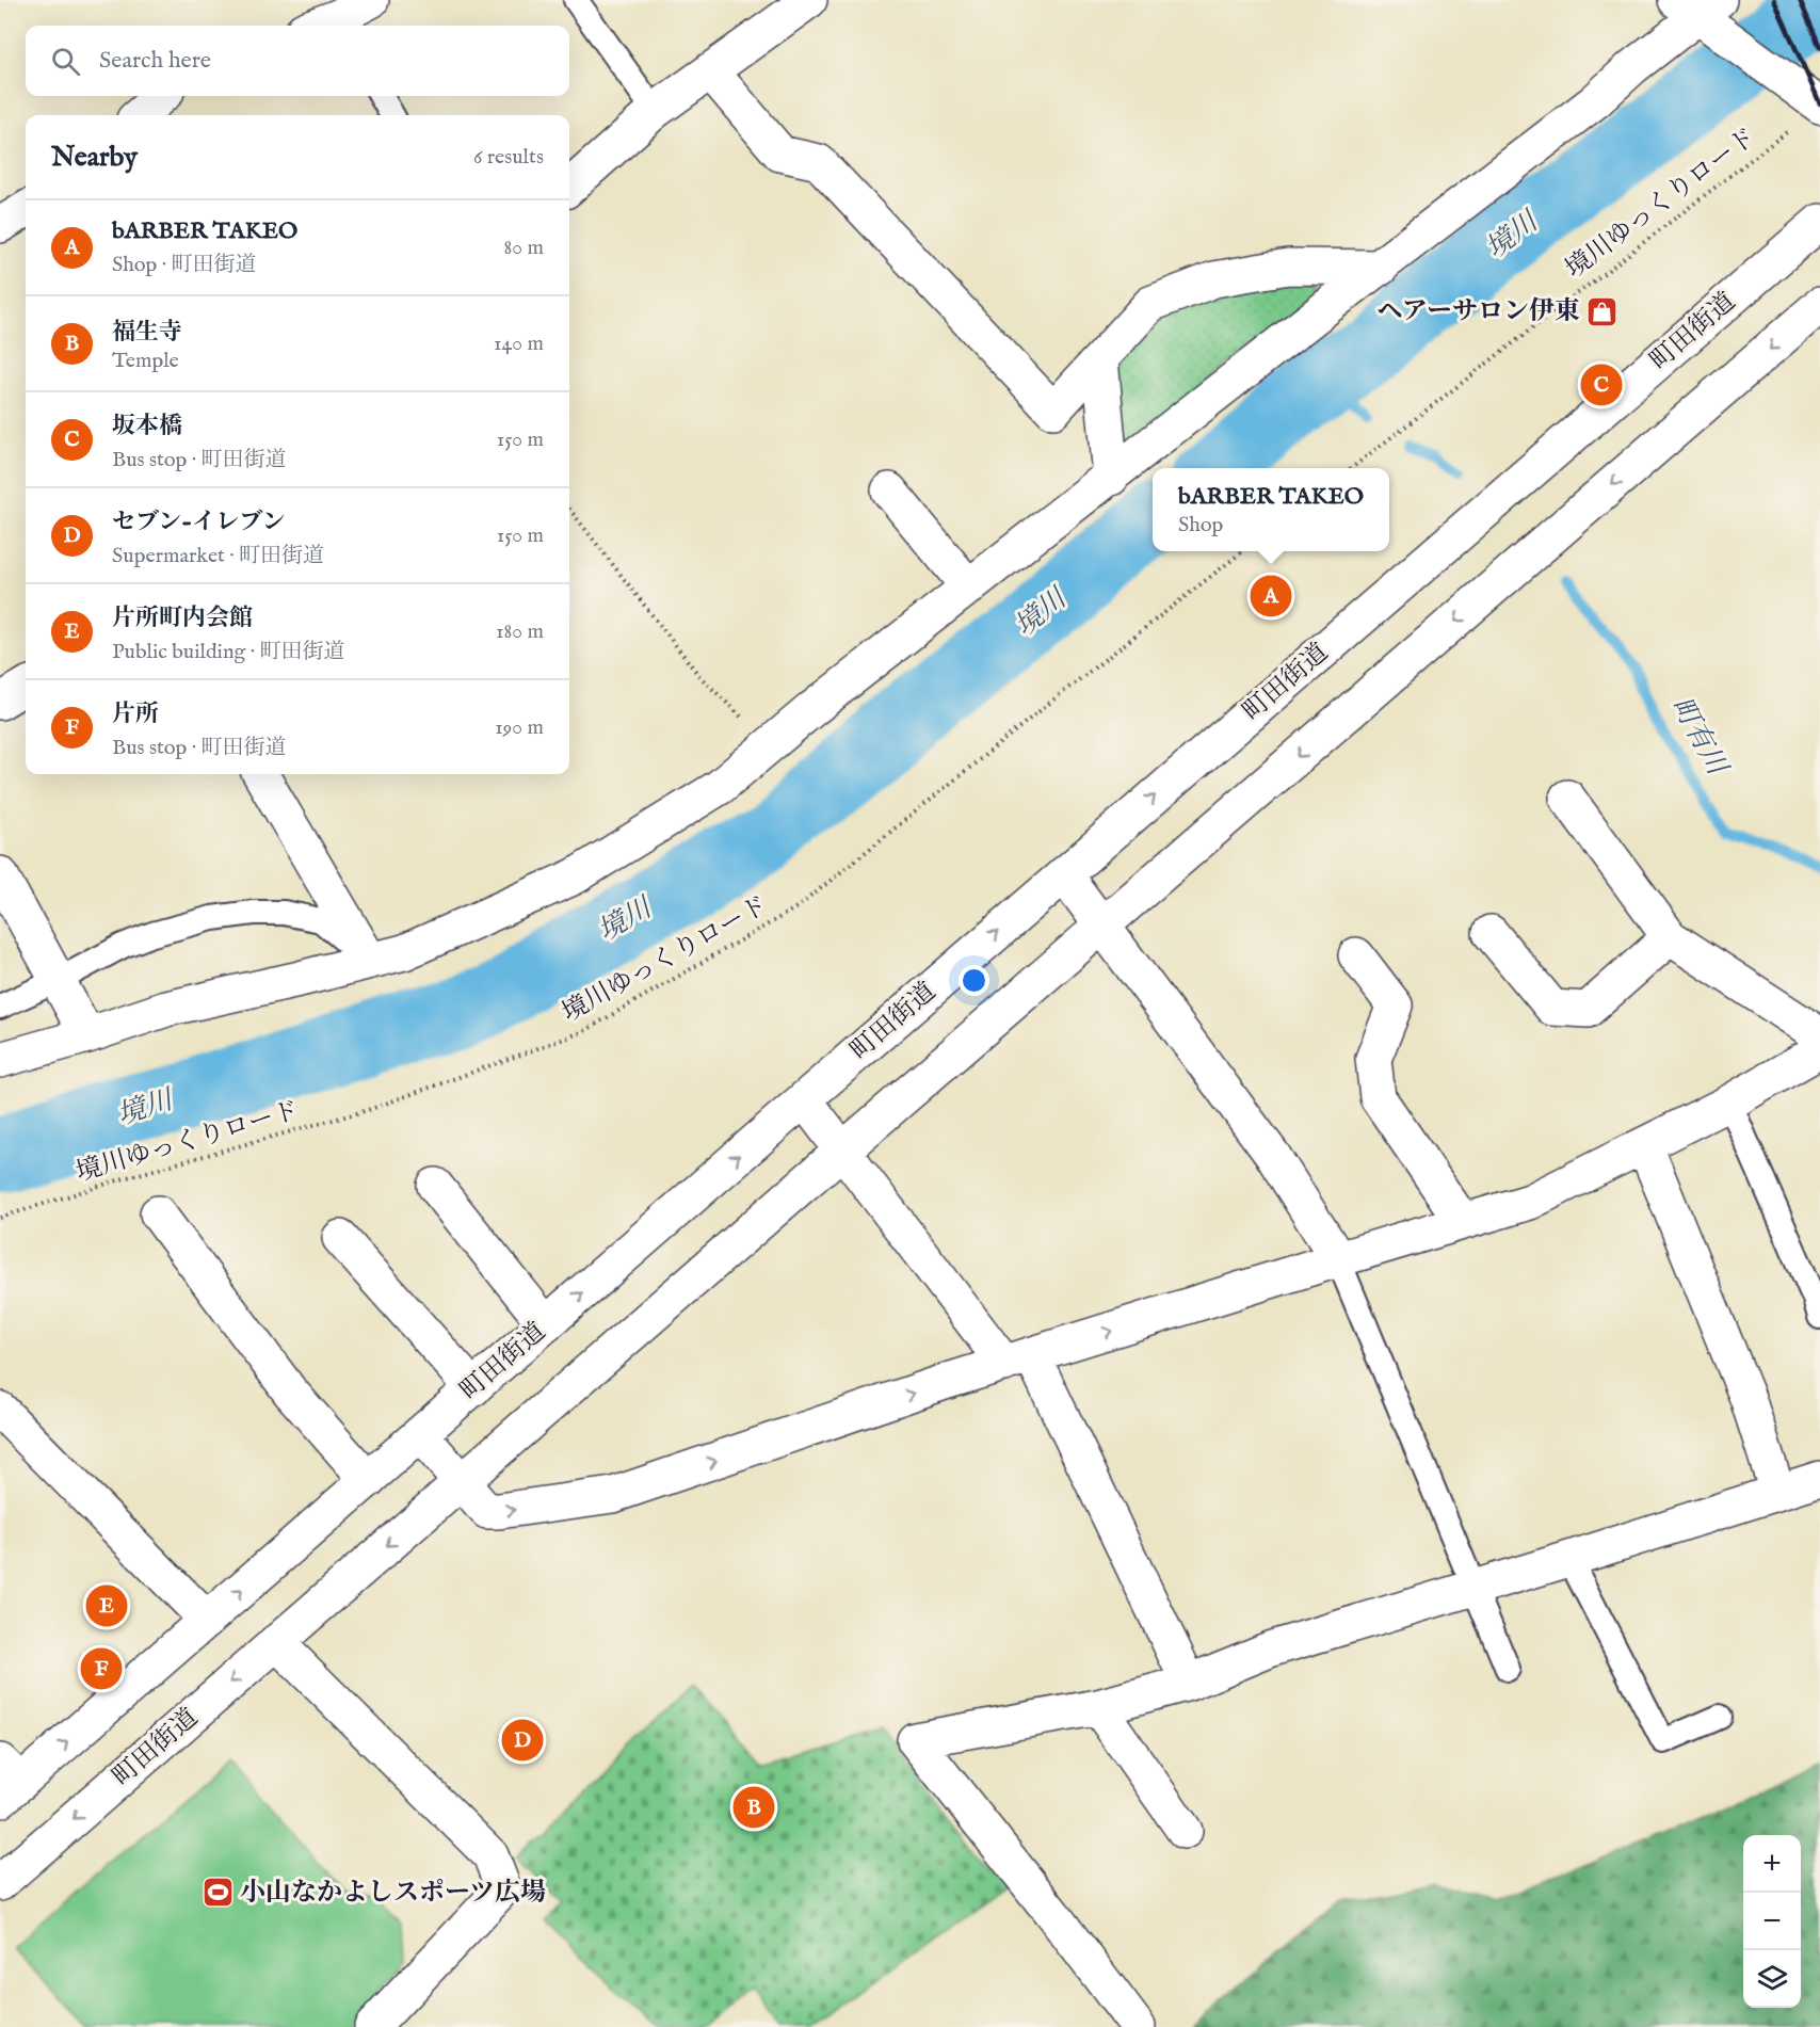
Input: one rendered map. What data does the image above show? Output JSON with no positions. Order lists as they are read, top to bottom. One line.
{"streets":{"street":["町田街道"],"path":["境川ゆっくりロード"]},"water":["境川","町有川"],"places":{"shop":["ヘアーサロン伊東"],"sports":["小山なかよしスポーツ広場"]},"page":{"search":"Search here","heading":["Nearby","6 results"],"list":[{"mark":"A","name":"bARBER TAKEO","note":"Shop · 町田街道","value":"80 m"},{"mark":"B","name":"福生寺","note":"Temple","value":"140 m"},{"mark":"C","name":"坂本橋","note":"Bus stop · 町田街道","value":"150 m"},{"mark":"D","name":"セブン-イレブン","note":"Supermarket · 町田街道","value":"150 m"},{"mark":"E","name":"片所町内会館","note":"Public building · 町田街道","value":"180 m"},{"mark":"F","name":"片所","note":"Bus stop · 町田街道","value":"190 m"}],"pins":["C","A","E","F","D","B"],"popup":["bARBER TAKEO","Shop"],"map_buttons":["+","−"]}}
